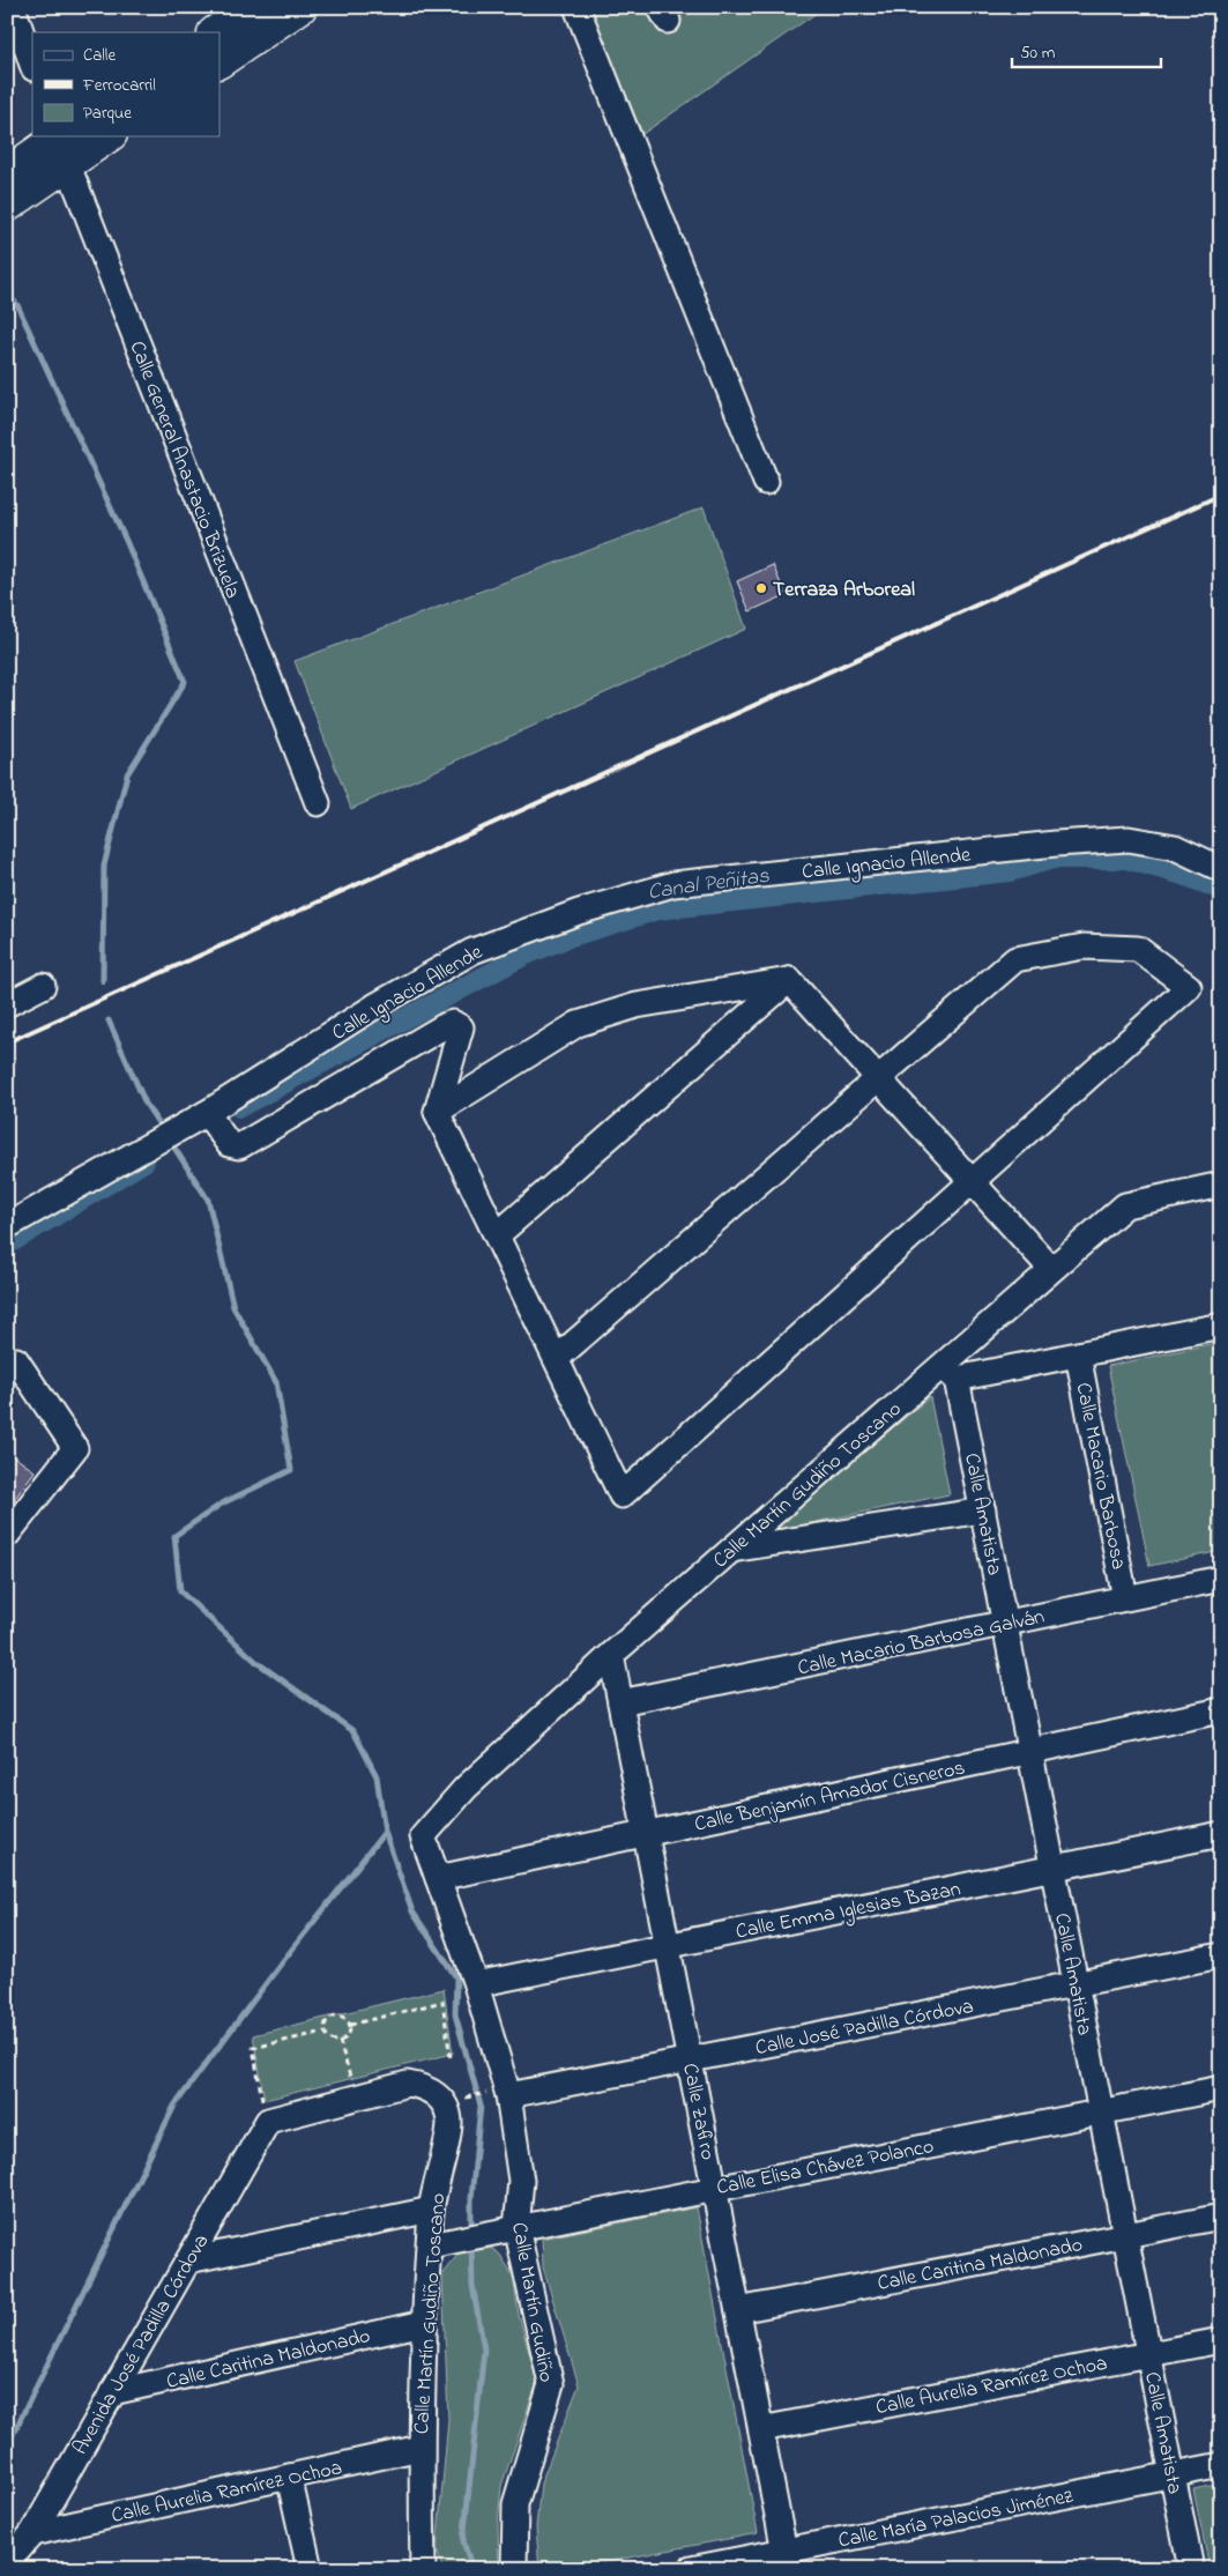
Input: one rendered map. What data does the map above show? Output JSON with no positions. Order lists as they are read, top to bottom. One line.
{"streets":{"street":["Calle General Anastacio Brizuela","Calle Ignacio Allende","Calle Macario Barbosa","Calle Martín Gudiño Toscano","Calle Amatista","Calle Macario Barbosa Galván","Calle Benjamín Amador Cisneros","Calle Emma Iglesias Bazan","Calle José Padilla Córdova","Calle Zafiro","Calle Elisa Chávez Polanco","Calle Caritina Maldonado","Calle Martín Gudiño","Avenida José Padilla Córdova","Calle Aurelia Ramírez Ochoa","Calle María Palacios Jiménez"]},"crossings":[["Calle Macario Barbosa","Calle Macario Barbosa Galván"],["Calle Martín Gudiño Toscano","Calle Amatista"],["Calle Martín Gudiño Toscano","Calle Zafiro"],["Calle Martín Gudiño Toscano","Calle Elisa Chávez Polanco"],["Calle Martín Gudiño Toscano","Calle Caritina Maldonado"],["Calle Martín Gudiño Toscano","Calle Martín Gudiño"],["Calle Martín Gudiño Toscano","Avenida José Padilla Córdova"],["Calle Martín Gudiño Toscano","Calle Aurelia Ramírez Ochoa"],["Calle Amatista","Calle Macario Barbosa Galván"],["Calle Amatista","Calle Benjamín Amador Cisneros"],["Calle Amatista","Calle Emma Iglesias Bazan"],["Calle Amatista","Calle José Padilla Córdova"],["Calle Amatista","Calle Elisa Chávez Polanco"],["Calle Amatista","Calle Caritina Maldonado"],["Calle Amatista","Calle Aurelia Ramírez Ochoa"],["Calle Amatista","Calle María Palacios Jiménez"],["Calle Macario Barbosa Galván","Calle Zafiro"],["Calle Benjamín Amador Cisneros","Calle Zafiro"],["Calle Benjamín Amador Cisneros","Calle Martín Gudiño"],["Calle Emma Iglesias Bazan","Calle Zafiro"],["Calle Emma Iglesias Bazan","Calle Martín Gudiño"],["Calle José Padilla Córdova","Calle Zafiro"],["Calle José Padilla Córdova","Calle Martín Gudiño"],["Calle Zafiro","Calle Elisa Chávez Polanco"],["Calle Zafiro","Calle Caritina Maldonado"],["Calle Zafiro","Calle Aurelia Ramírez Ochoa"],["Calle Zafiro","Calle María Palacios Jiménez"],["Calle Elisa Chávez Polanco","Calle Martín Gudiño"],["Calle Caritina Maldonado","Avenida José Padilla Córdova"],["Avenida José Padilla Córdova","Calle Aurelia Ramírez Ochoa"]],"water":["Canal Peñitas"],"places":["Terraza Arboreal"],"legend":["Calle","Ferrocarril","Parque"],"scale_bar":"50 m"}
